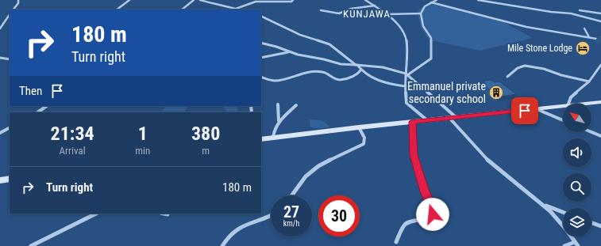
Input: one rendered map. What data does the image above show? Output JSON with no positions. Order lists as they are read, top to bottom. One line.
{"districts":["KUNJAWA"],"places":{"hotel":["Mile Stone Lodge"],"building":["Emmanuel private secondary school"]},"north":"top left","page":{"turn":["180 m","Turn right"],"then":"Then","eta":["21:34","Arrival","1","min","380","m"],"list":[{"name":"Turn right","value":"180 m"}],"speed":"27 km/h","limit":"30"}}
